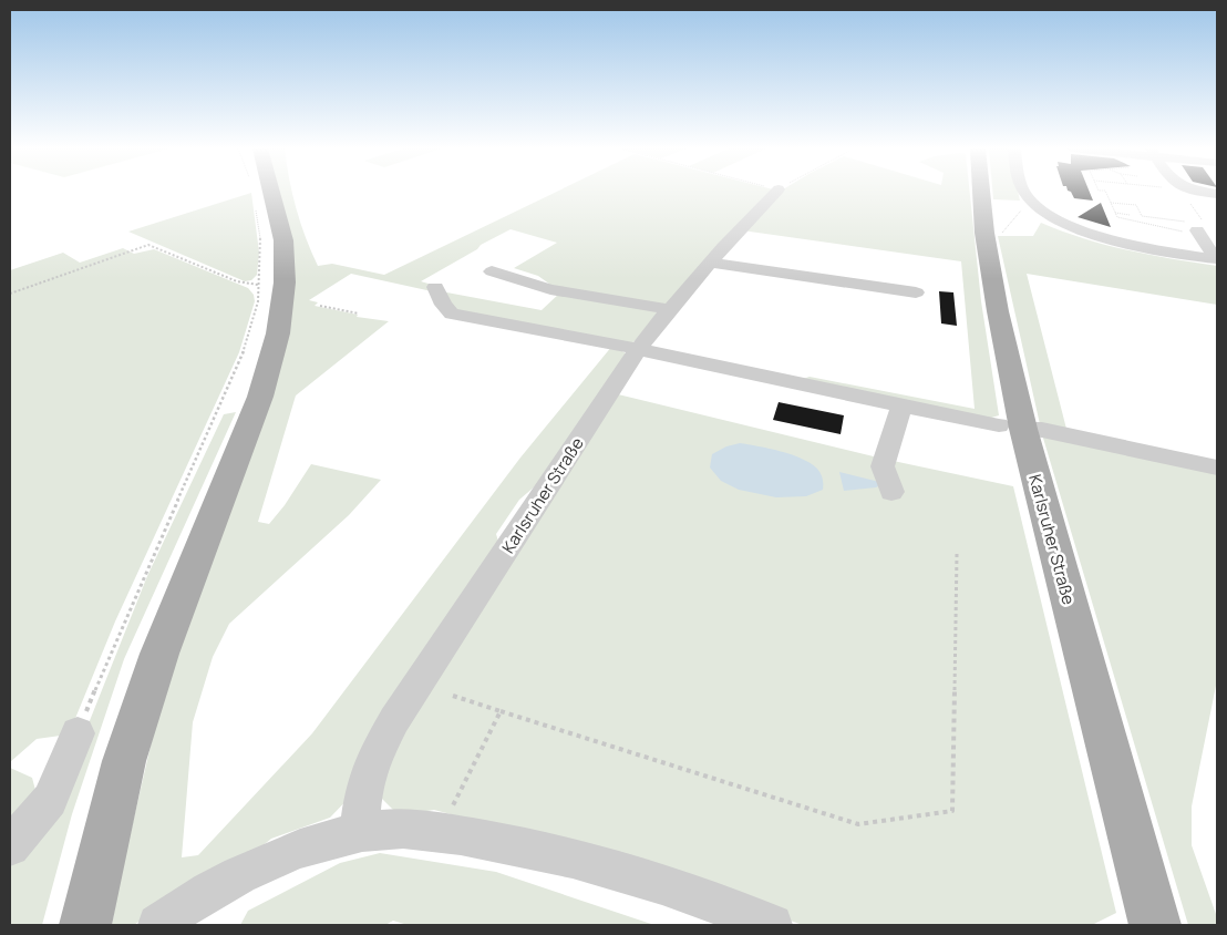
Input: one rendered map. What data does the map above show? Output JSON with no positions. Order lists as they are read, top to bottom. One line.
{"streets":{"main road":["Karlsruher Straße"]}}
